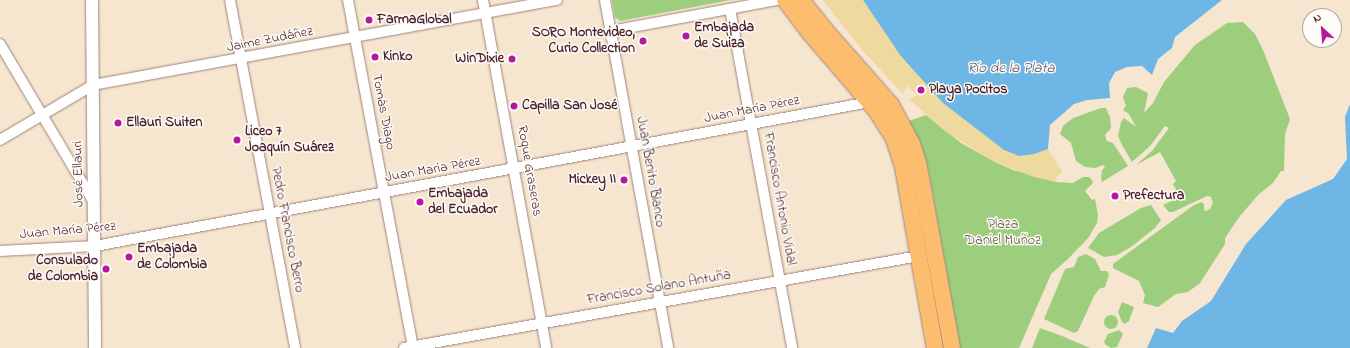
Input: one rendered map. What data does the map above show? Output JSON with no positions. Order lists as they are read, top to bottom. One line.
{"streets":{"street":["Jaime Zudáñez","Juan María Pérez","Tomás Diago","Roque Graseras","Juan Benito Blanco","José Ellauri","Francisco Antonio Vidal","Pedro Francisco Berro","Francisco Solano Antuña"]},"crossings":[["Jaime Zudáñez","Tomás Diago"],["Jaime Zudáñez","Roque Graseras"],["Jaime Zudáñez","José Ellauri"],["Jaime Zudáñez","Pedro Francisco Berro"],["Juan María Pérez","Tomás Diago"],["Juan María Pérez","Roque Graseras"],["Juan María Pérez","Juan Benito Blanco"],["Juan María Pérez","José Ellauri"],["Juan María Pérez","Francisco Antonio Vidal"],["Juan María Pérez","Pedro Francisco Berro"],["Tomás Diago","Francisco Solano Antuña"],["Roque Graseras","Francisco Solano Antuña"],["Juan Benito Blanco","Francisco Solano Antuña"],["Francisco Antonio Vidal","Francisco Solano Antuña"]],"water":["Río de la Plata"],"parks":["Plaza Daniel Muñoz"],"places":["FarmaGlobal","Embajada de Suiza","SORO Montevideo, Curio Collection","Kinko","WinDixie","Playa Pocitos","Capilla San José","Ellauri Suiten","Liceo 7 Joaquín Suárez","Mickey II","Prefectura","Embajada del Ecuador","Embajada de Colombia","Consulado de Colombia"],"north":"top left"}
